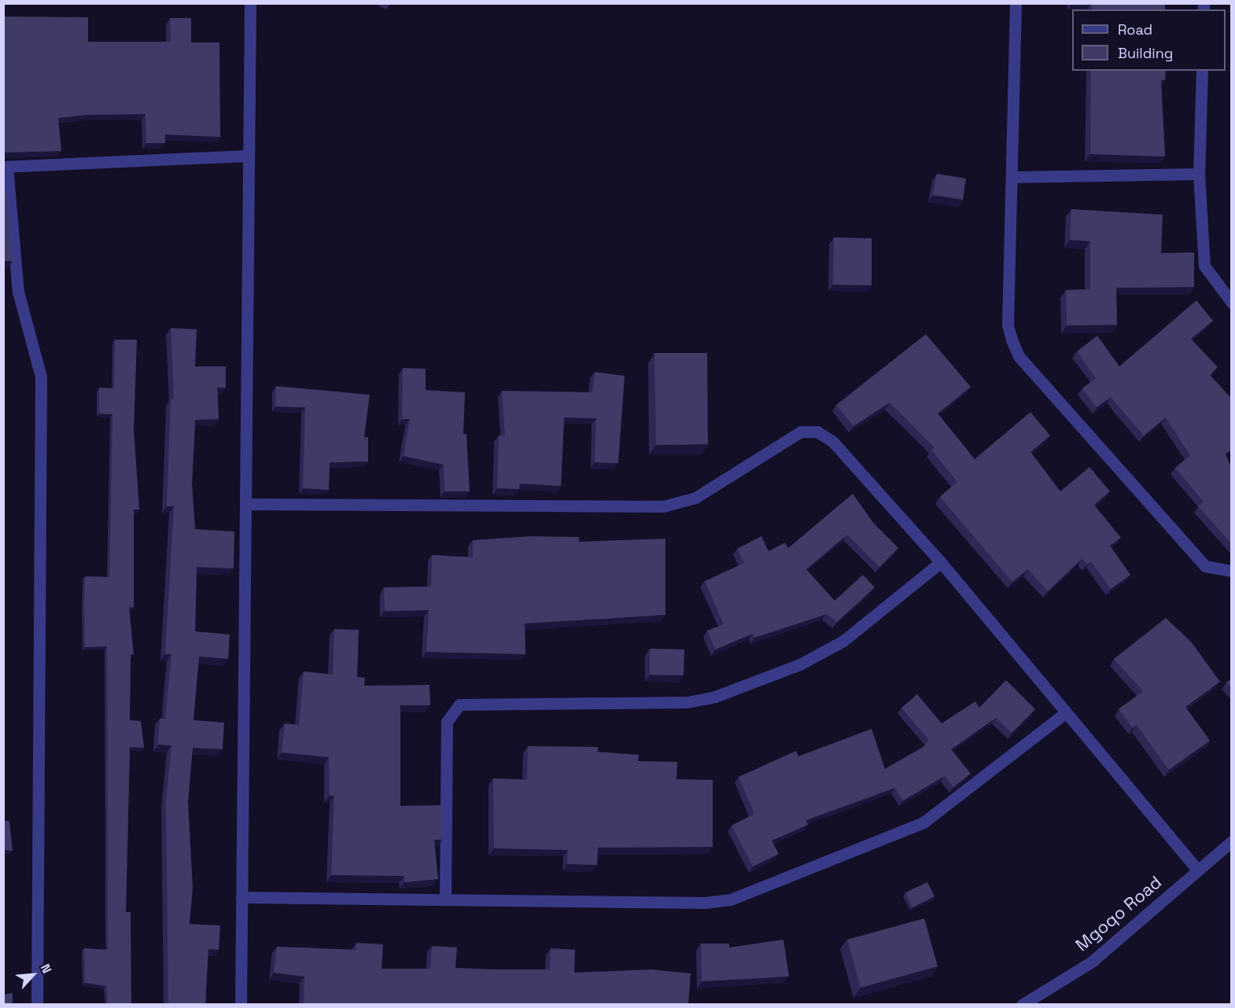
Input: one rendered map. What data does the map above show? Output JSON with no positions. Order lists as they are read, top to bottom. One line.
{"streets":{"street":["Mgoqo Road"]},"legend":["Road","Building"],"north":"top right"}
